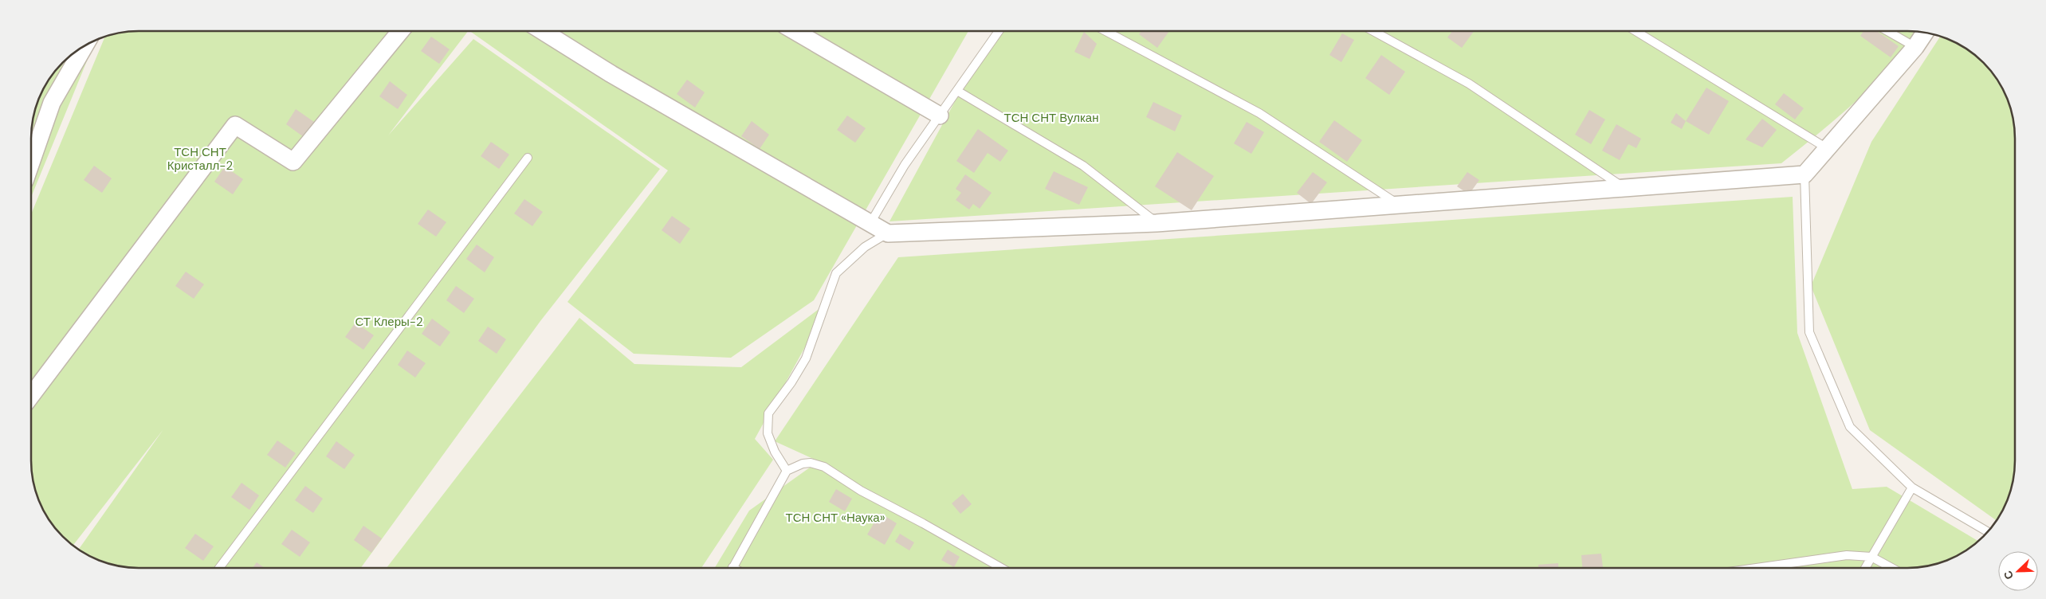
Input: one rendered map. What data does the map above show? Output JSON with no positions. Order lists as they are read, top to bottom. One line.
{"parks":["ТСН СНТ Вулкан","ТСН СНТ Кристалл-2","СТ Клеры-2","ТСН СНТ «Наука»"],"north":"bottom left"}
